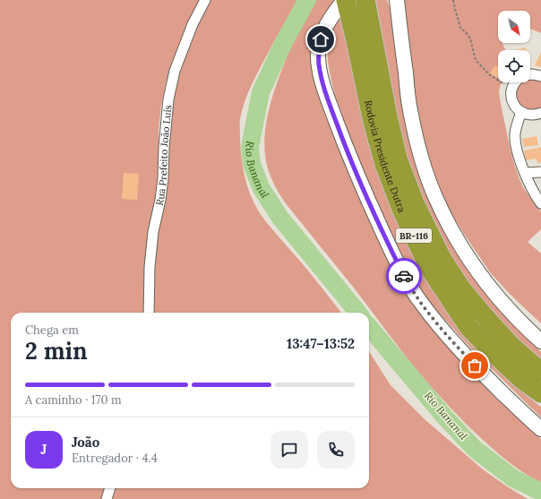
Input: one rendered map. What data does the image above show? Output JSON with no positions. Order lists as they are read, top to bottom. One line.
{"streets":{"highway":["Rodovia Presidente Dutra","BR-116"],"street":["Rua Prefeito João Luís"]},"water":["Rio Bananal"],"north":"bottom right","page":{"heading":["2 min","Chega em","13:47–13:52"],"panel":["João","Entregador · 4.4"],"bar":"A caminho · 170 m","round":"J"}}
